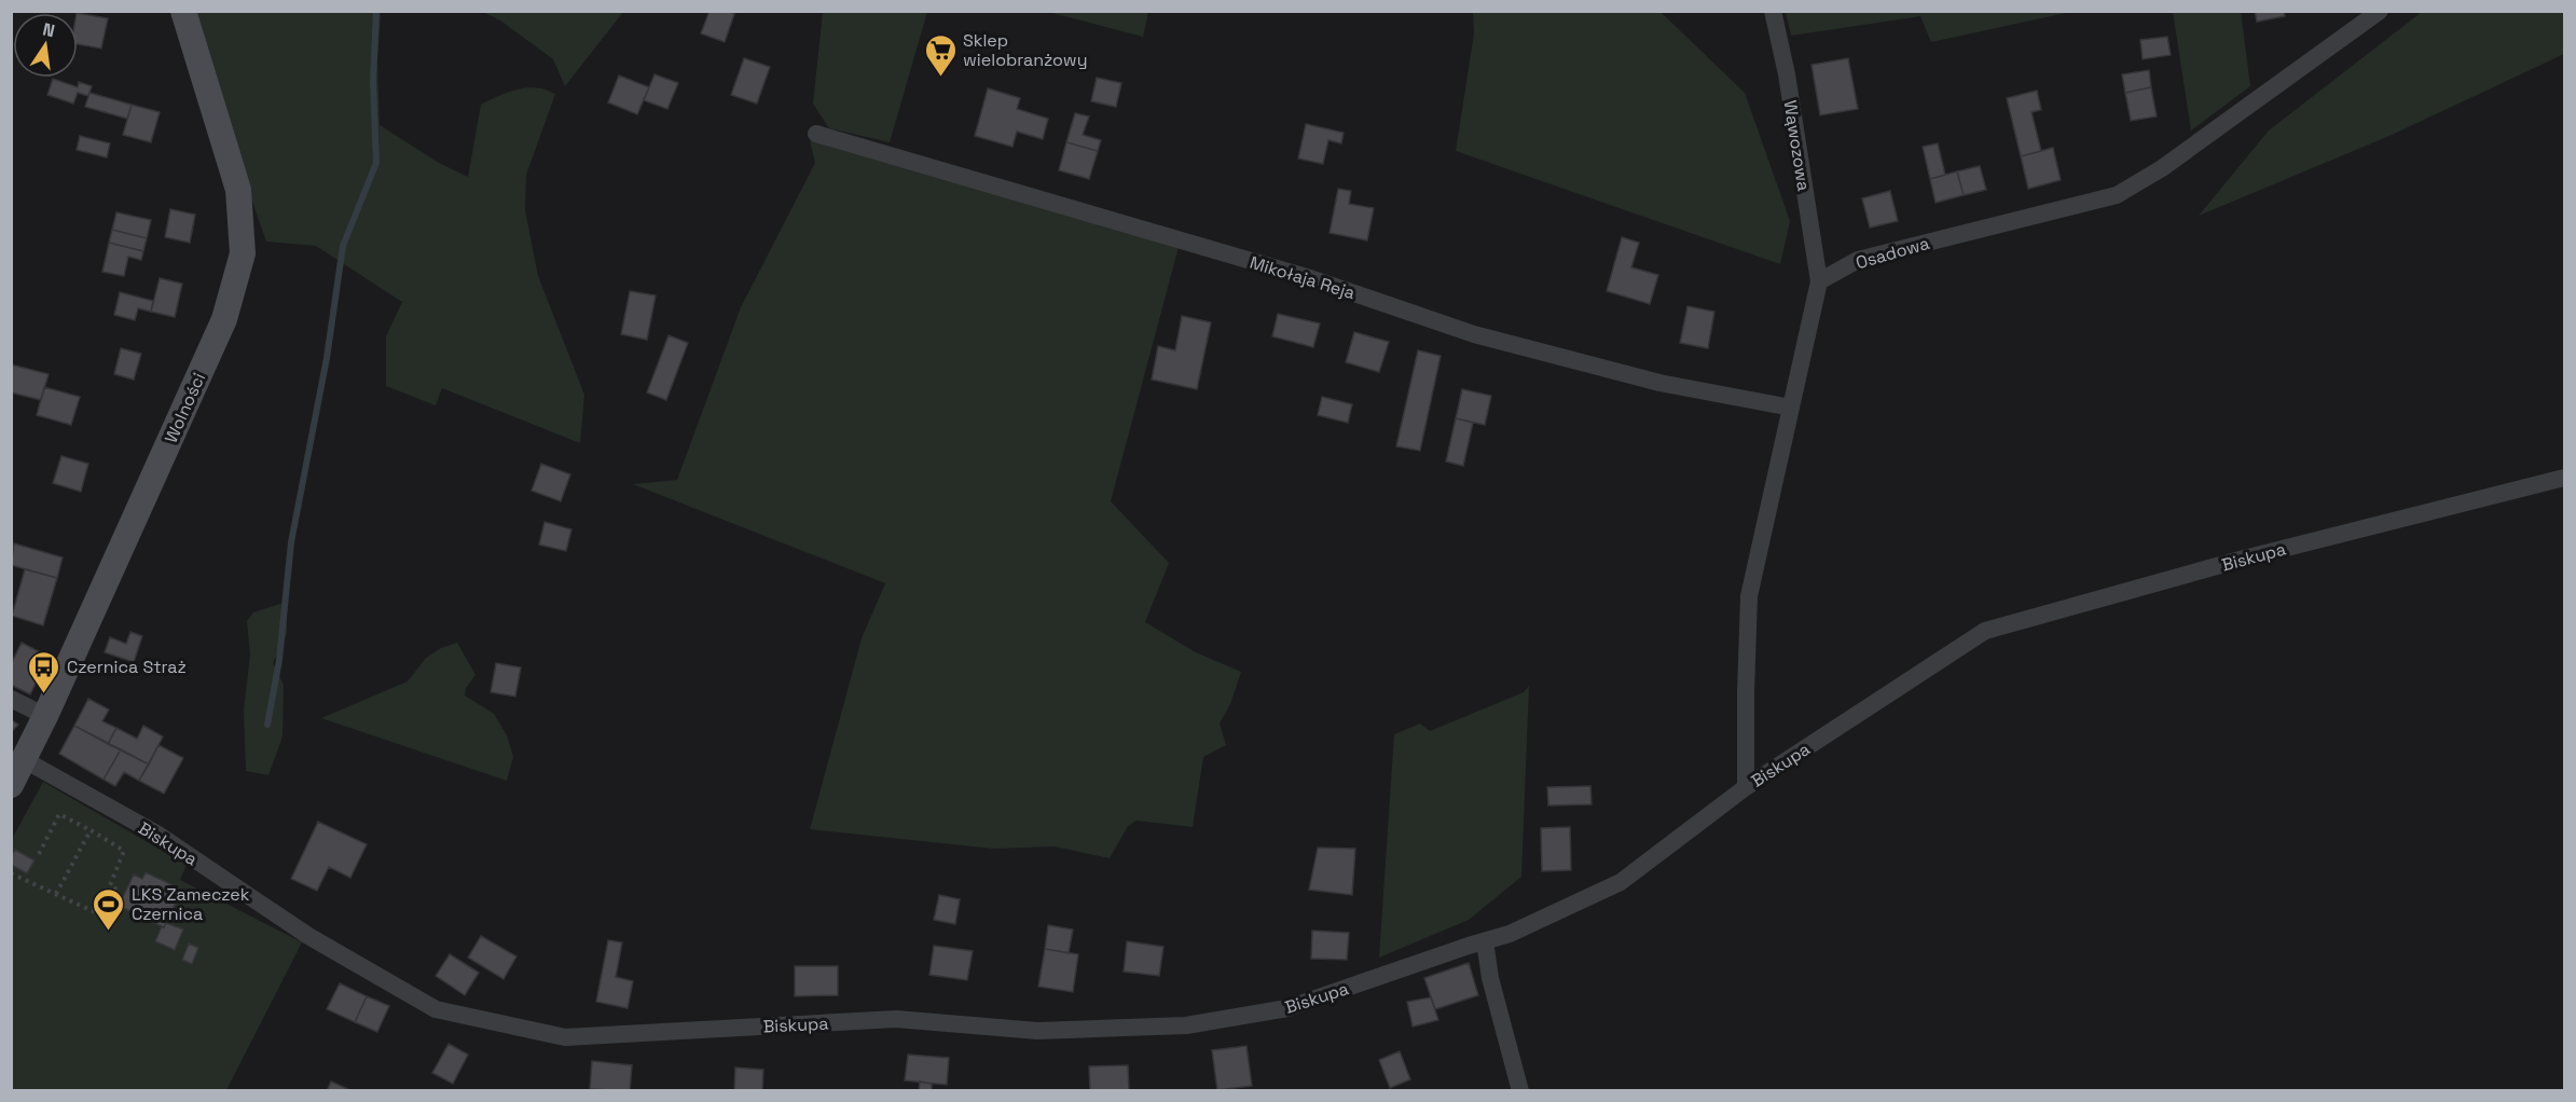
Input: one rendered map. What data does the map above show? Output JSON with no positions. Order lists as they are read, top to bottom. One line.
{"streets":{"street":["Wąwozowa","Osadowa","Mikołaja Reja","Wolności","Biskupa"]},"crossings":[["Wąwozowa","Osadowa"],["Wolności","Biskupa"]],"places":{"supermarket":["Sklep wielobranżowy"],"bus stop":["Czernica Straż"],"sports":["LKS Zameczek Czernica"]},"north":"top"}
